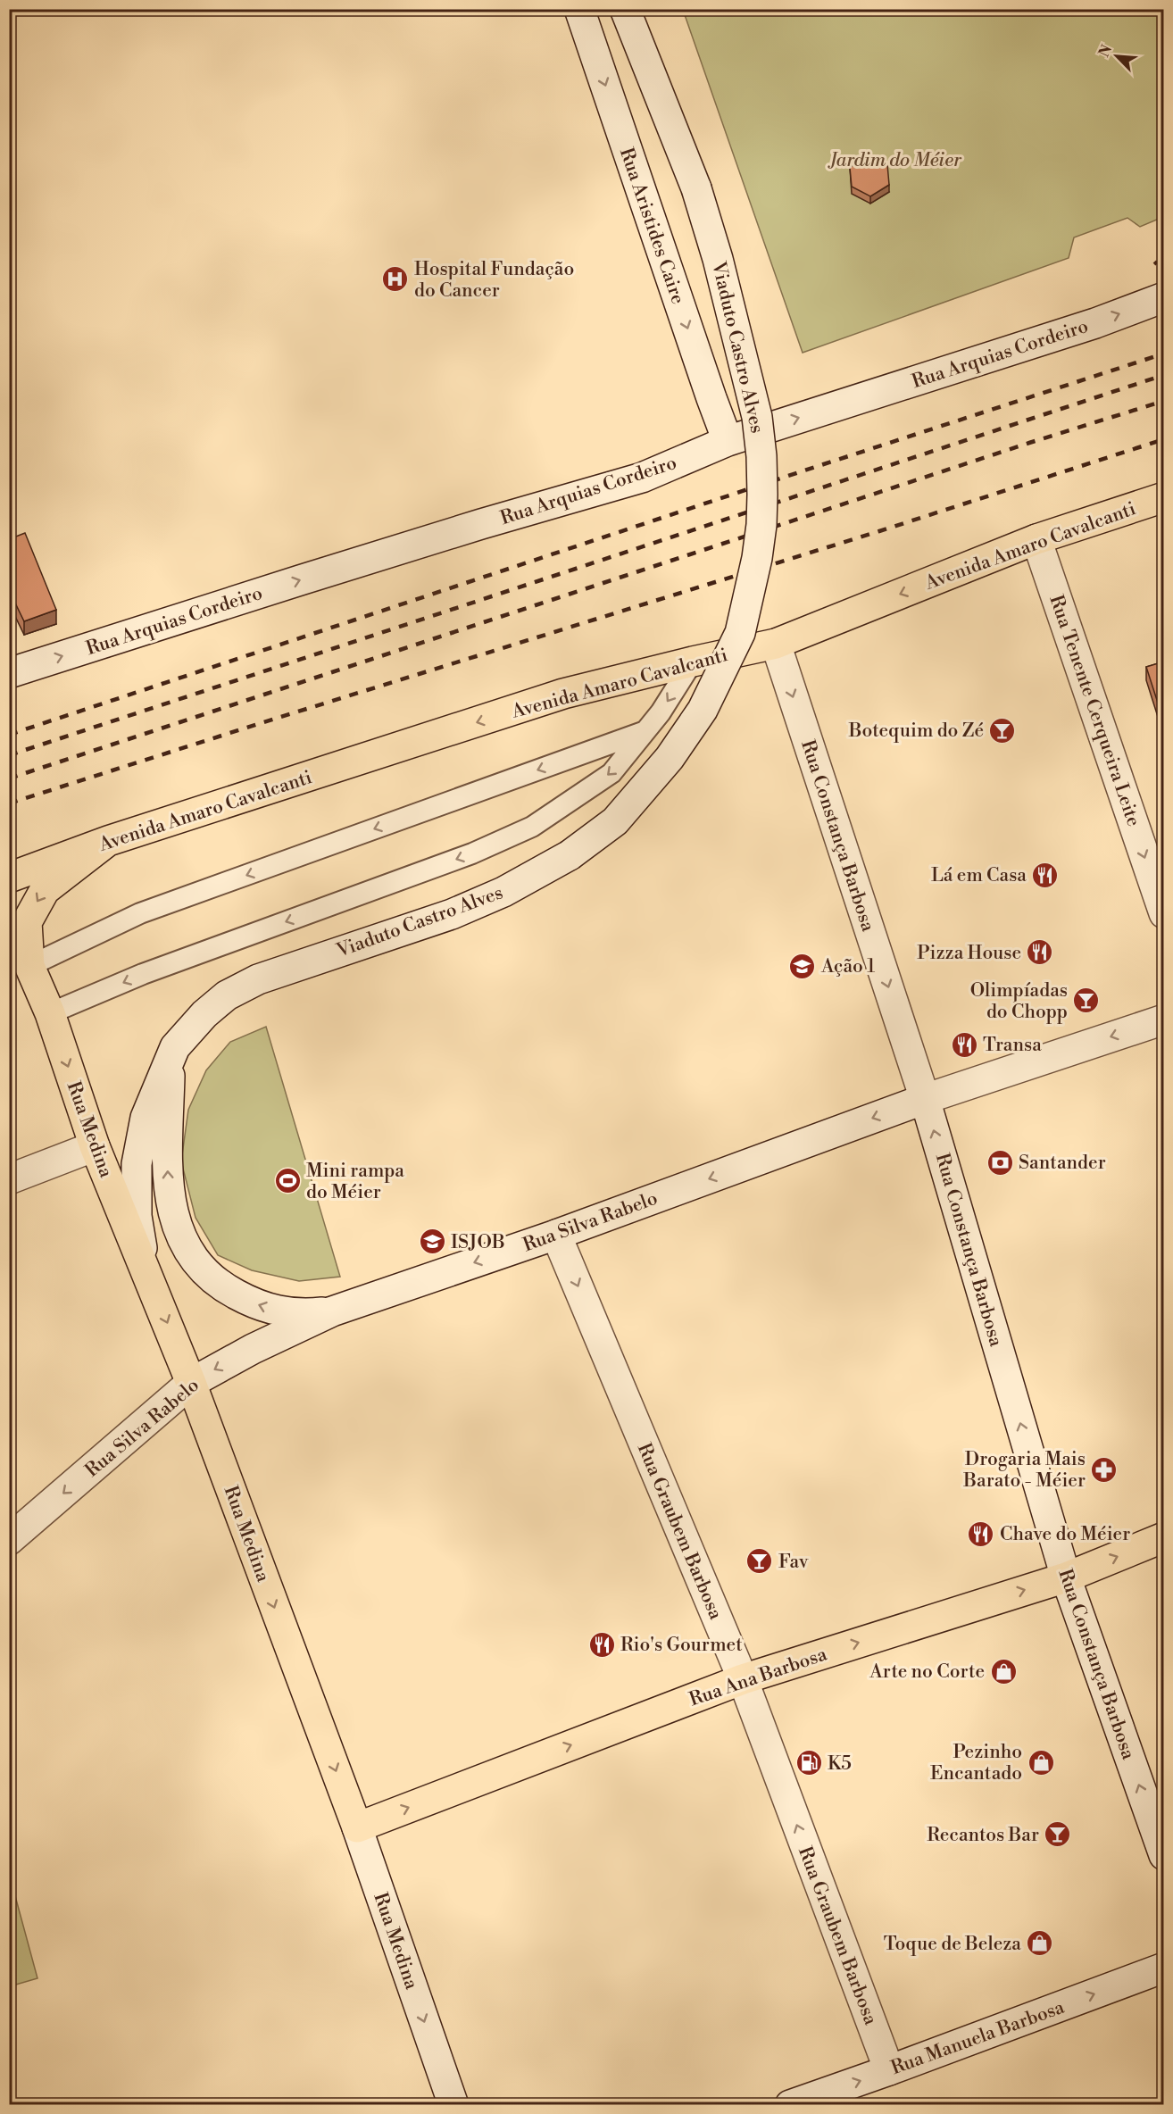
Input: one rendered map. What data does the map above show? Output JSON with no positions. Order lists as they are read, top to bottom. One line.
{"streets":{"main road":["Avenida Amaro Cavalcanti","Rua Medina","Rua Ana Barbosa"],"street":["Rua Aristides Caire","Viaduto Castro Alves","Rua Arquias Cordeiro","Rua Tenente Cerqueira Leite","Rua Constança Barbosa","Rua Silva Rabelo","Rua Graubem Barbosa","Rua Manuela Barbosa"]},"crossings":[["Rua Aristides Caire","Rua Arquias Cordeiro"],["Viaduto Castro Alves","Rua Medina"],["Viaduto Castro Alves","Rua Silva Rabelo"],["Avenida Amaro Cavalcanti","Rua Tenente Cerqueira Leite"],["Avenida Amaro Cavalcanti","Rua Constança Barbosa"],["Avenida Amaro Cavalcanti","Rua Medina"],["Rua Constança Barbosa","Rua Silva Rabelo"],["Rua Constança Barbosa","Rua Ana Barbosa"],["Rua Medina","Rua Silva Rabelo"],["Rua Medina","Rua Ana Barbosa"],["Rua Silva Rabelo","Rua Graubem Barbosa"],["Rua Graubem Barbosa","Rua Ana Barbosa"],["Rua Graubem Barbosa","Rua Manuela Barbosa"]],"one_way":["Rua Aristides Caire","Rua Arquias Cordeiro","Avenida Amaro Cavalcanti","Rua Tenente Cerqueira Leite","Rua Medina","Rua Silva Rabelo","Rua Ana Barbosa","Rua Manuela Barbosa"],"parks":["Jardim do Méier"],"places":{"hospital":["Hospital Fundação do Cancer"],"bar":["Botequim do Zé","Olimpíadas do Chopp","Fav","Recantos Bar"],"restaurant":["Lá em Casa","Pizza House","Transa","Chave do Méier","Rio's Gourmet"],"school or university":["Ação 1","ISJOB"],"bank":["Santander"],"sports":["Mini rampa do Méier"],"pharmacy":["Drogaria Mais Barato - Méier"],"shop":["Arte no Corte","Pezinho Encantado","Toque de Beleza"],"fuel station":["K5"]},"north":"top left"}
